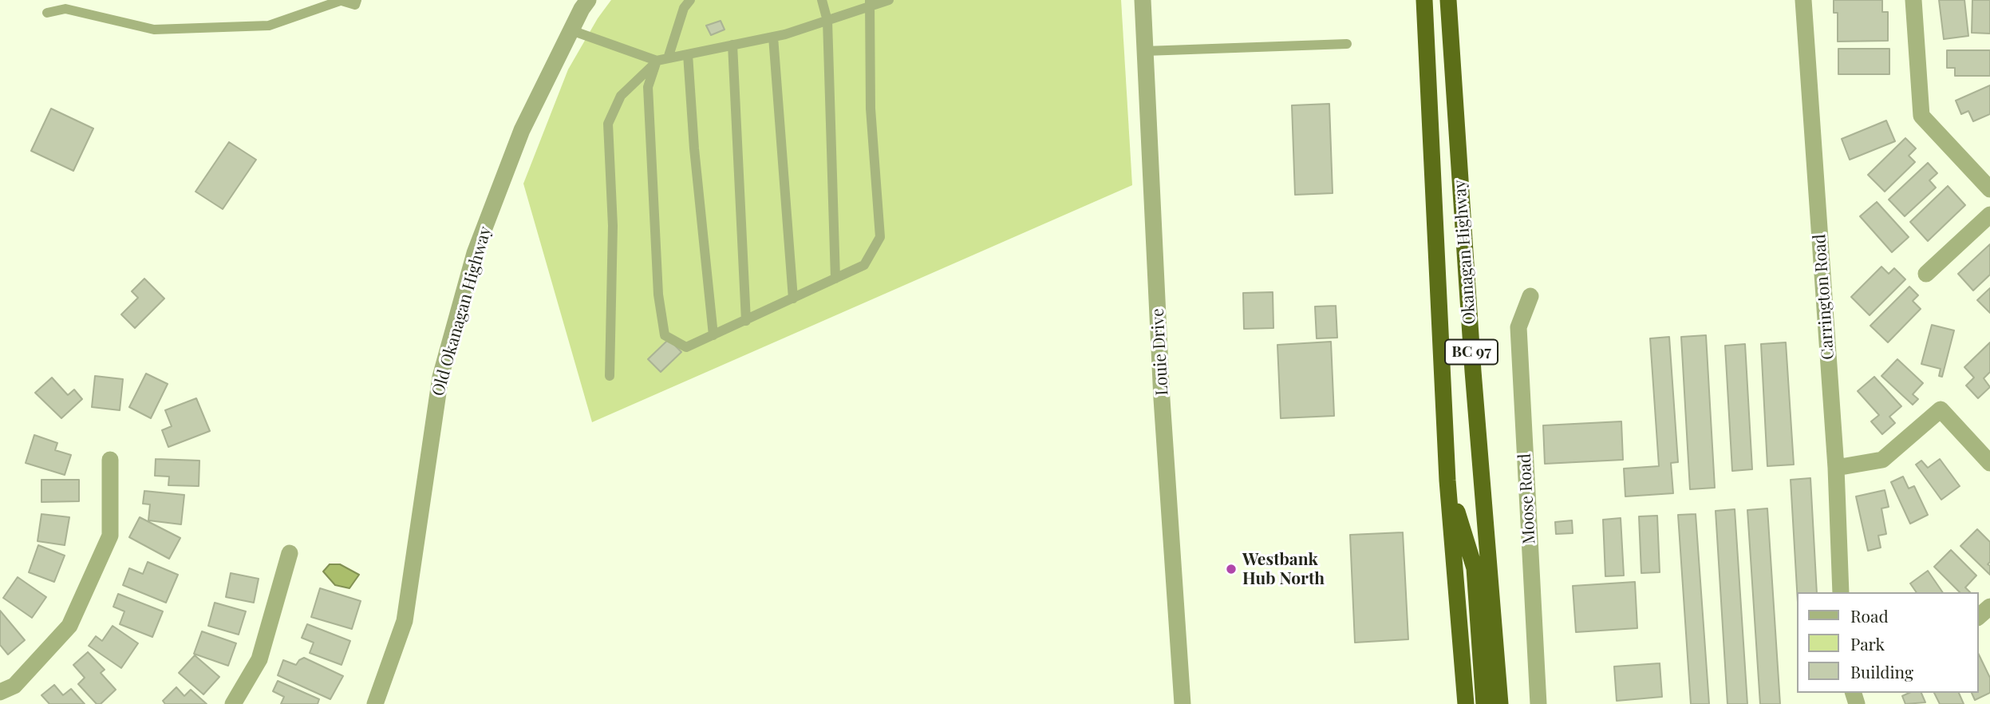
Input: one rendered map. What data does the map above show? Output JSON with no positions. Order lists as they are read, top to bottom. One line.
{"streets":{"highway":["Okanagan Highway","BC 97"],"street":["Carrington Road","Old Okanagan Highway","Louie Drive","Moose Road"]},"places":["Westbank Hub North"],"legend":["Road","Park","Building"]}
